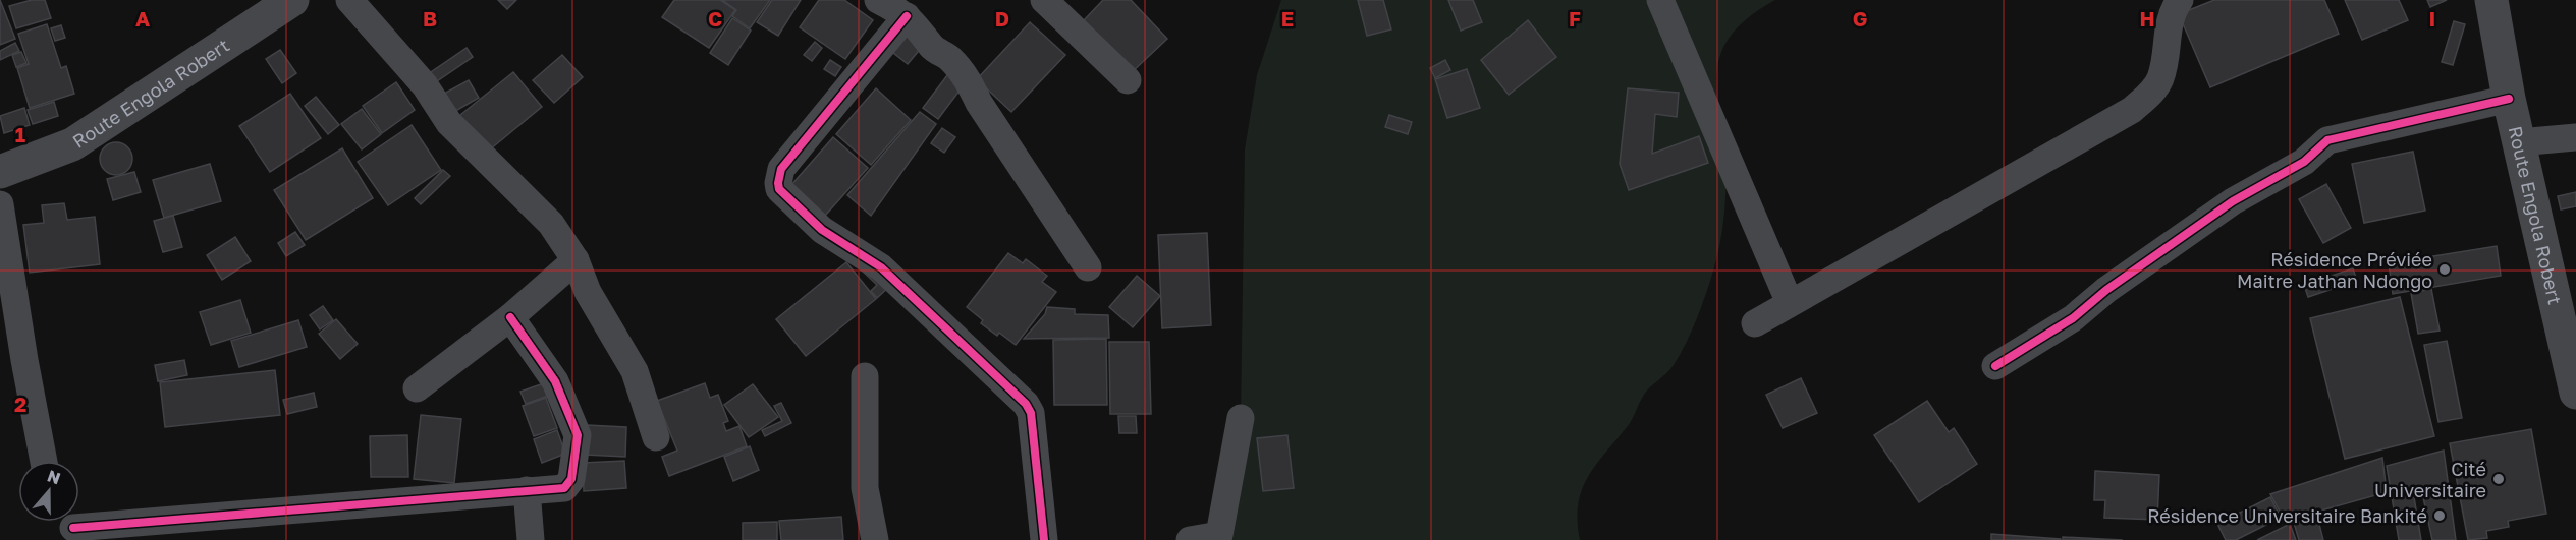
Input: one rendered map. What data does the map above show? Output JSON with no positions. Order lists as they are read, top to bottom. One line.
{"streets":{"street":["Route Engola Robert"]},"places":["Résidence Préviée Maitre Jathan Ndongo","Cité Universitaire","Résidence Universitaire Bankité"],"north":"top","grid":{"columns":["A","B","C","D","E","F","G","H","I"],"rows":["1","2"]}}
